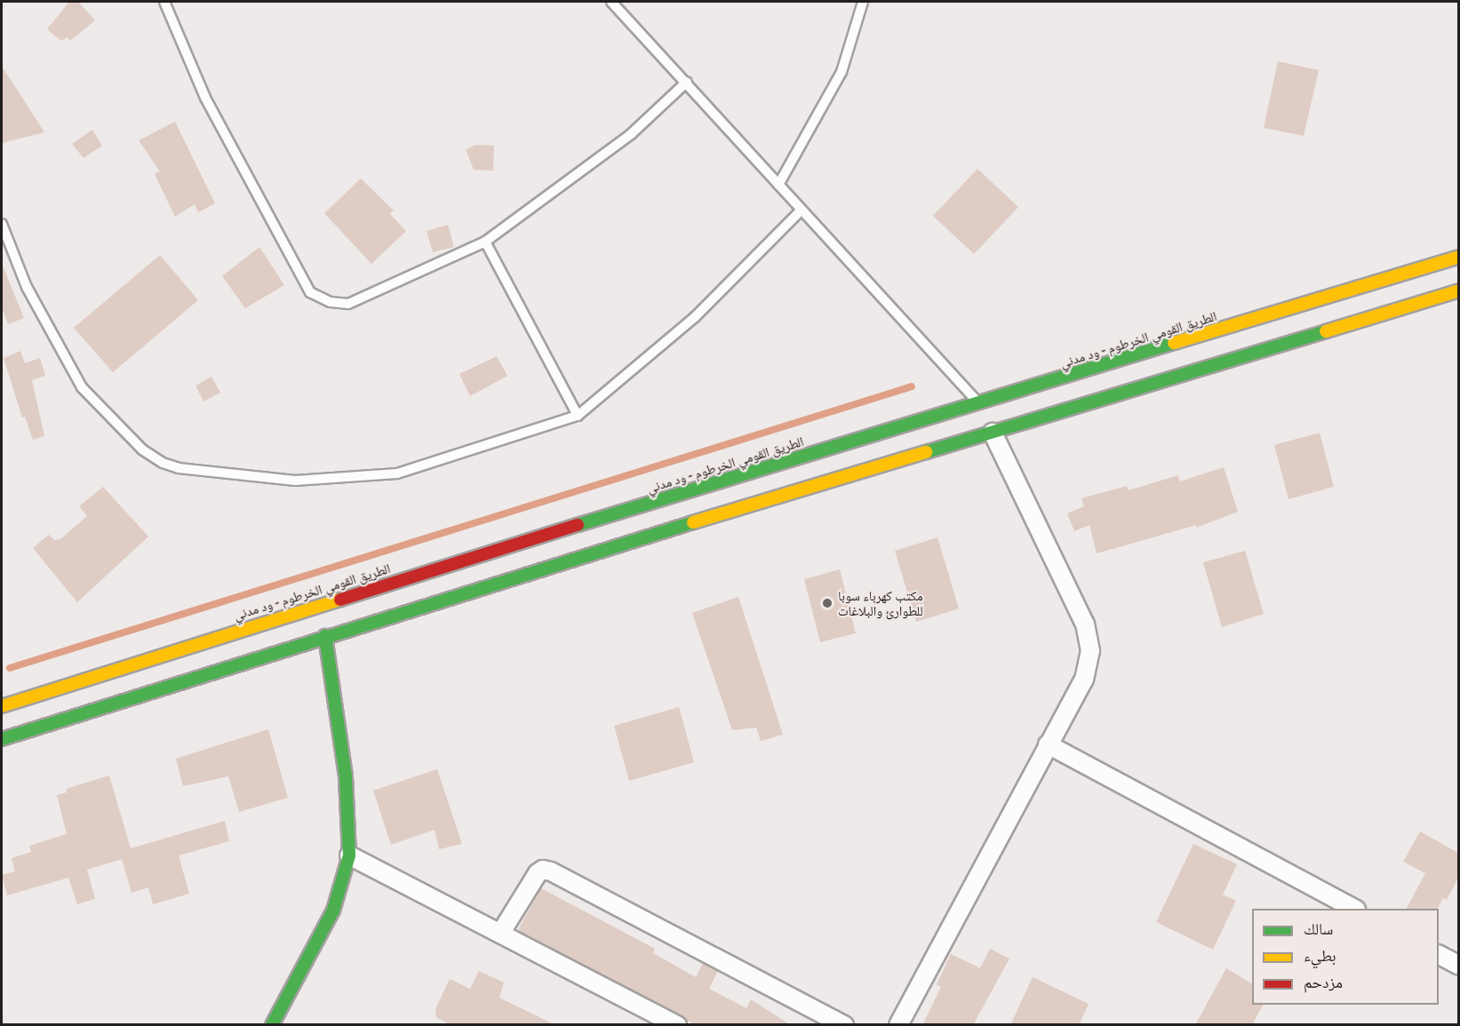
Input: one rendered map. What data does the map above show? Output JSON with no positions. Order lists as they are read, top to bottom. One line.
{"streets":{"main road":["الطريق القومي الخرطوم - ود مدني"]},"places":["مكتب كهرباء سوبا للطوارئ والبلاغات"],"legend":["سالك","بطيء","مزدحم"]}
